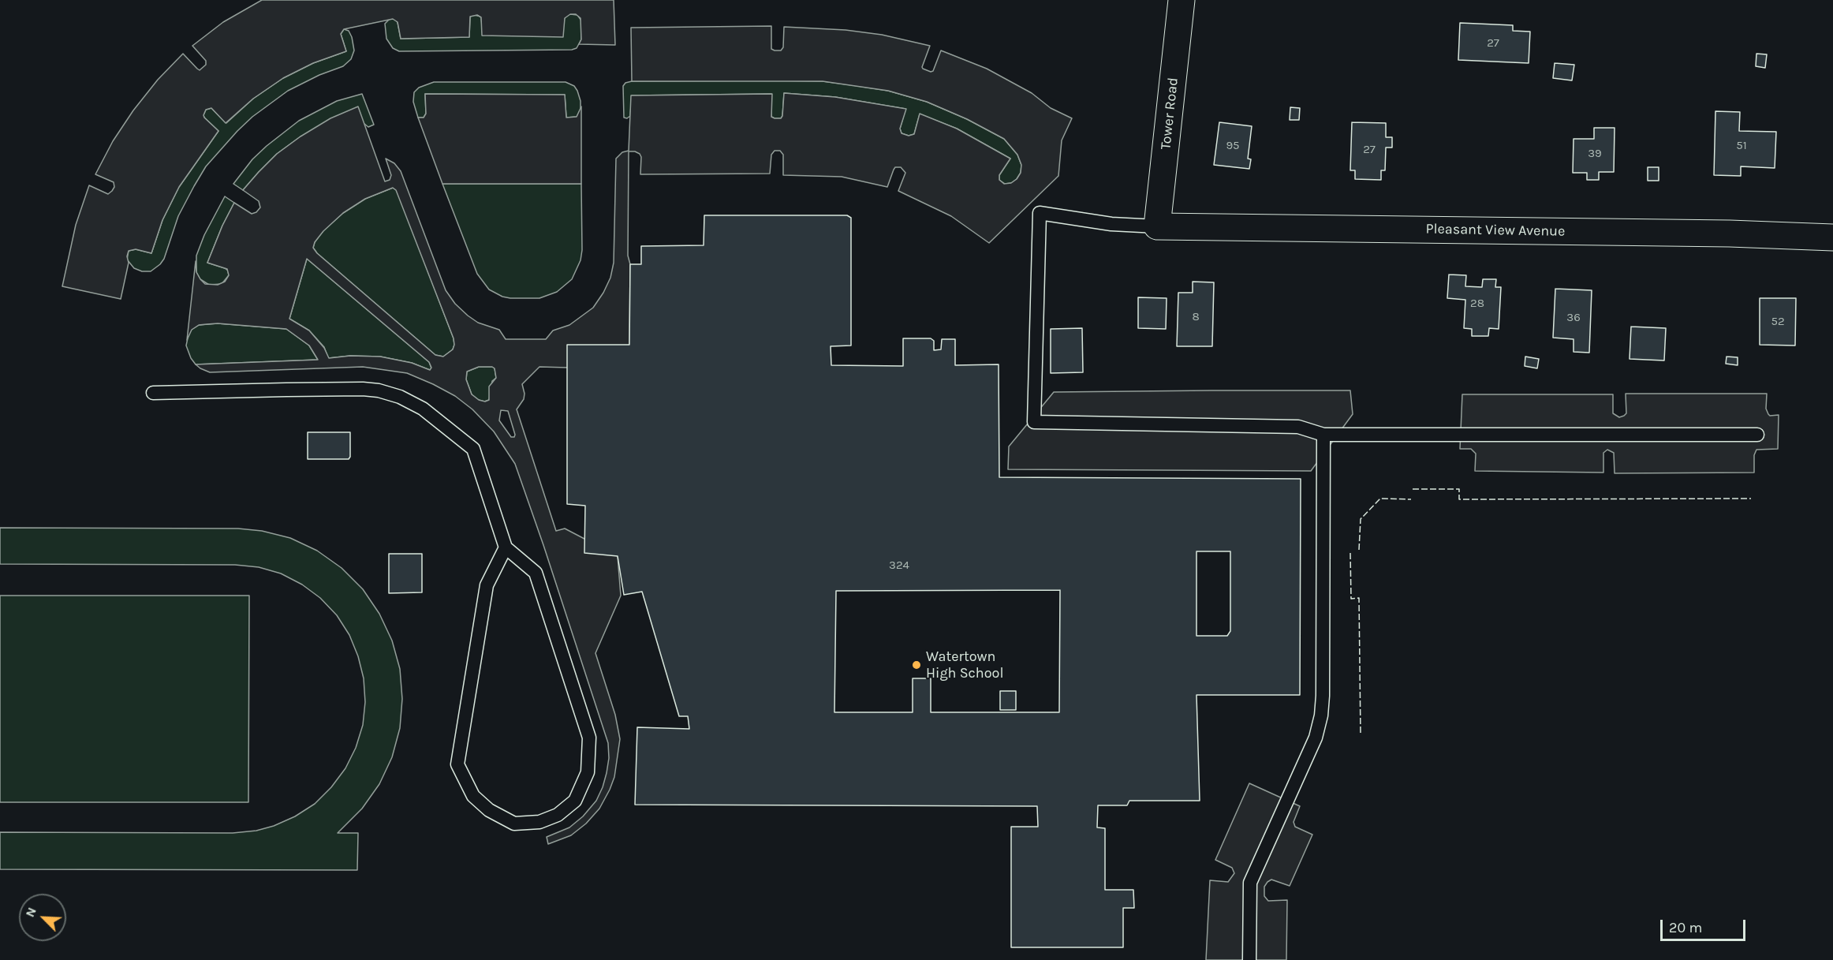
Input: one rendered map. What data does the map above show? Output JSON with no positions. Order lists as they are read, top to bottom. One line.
{"streets":{"street":["Tower Road","Pleasant View Avenue"]},"crossings":[["Tower Road","Pleasant View Avenue"]],"places":["Watertown High School"],"house_numbers":["27","95","51","27","39","28","8","36","52","324"],"scale_bar":"20 m","north":"top left"}
